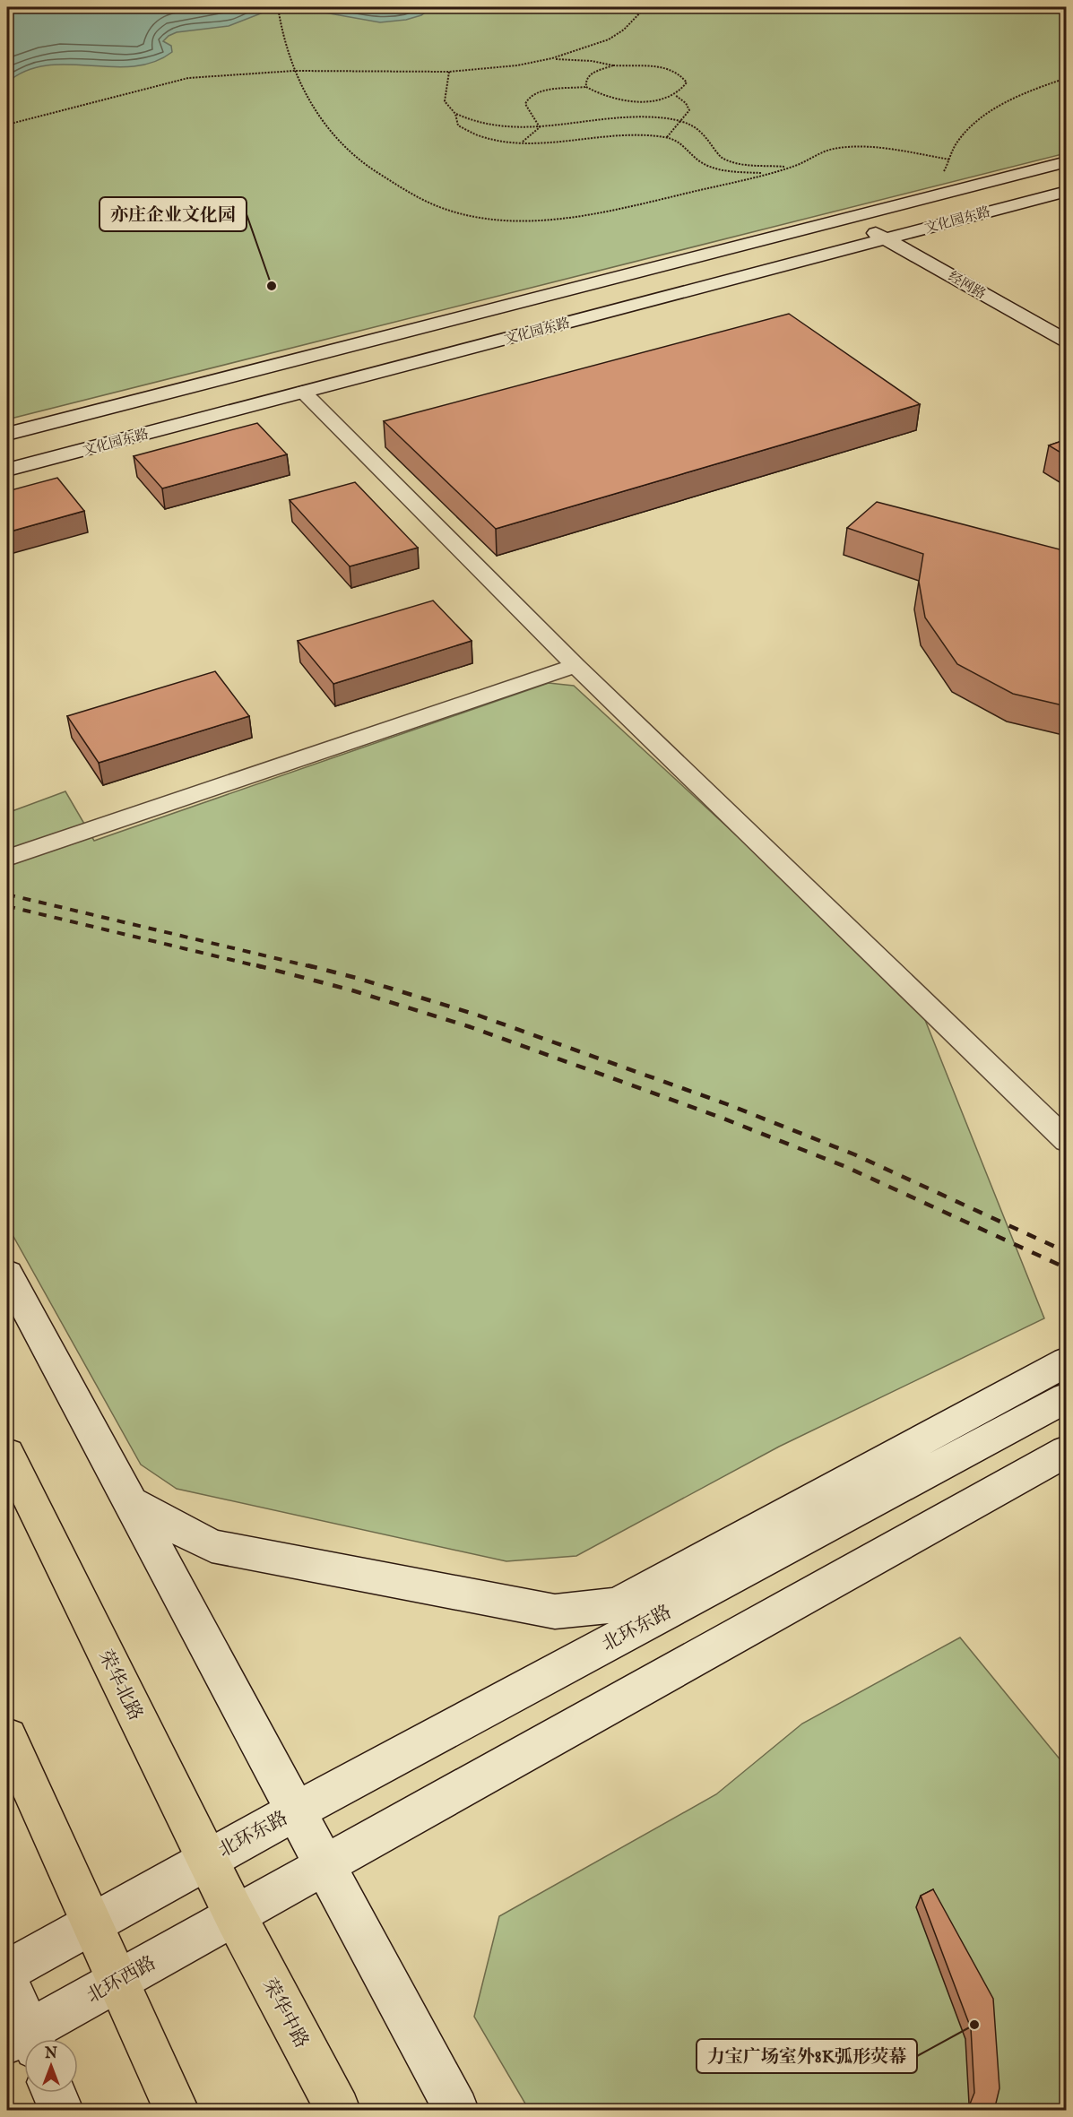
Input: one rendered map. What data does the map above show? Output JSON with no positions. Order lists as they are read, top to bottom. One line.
{"streets":{"main road":["荣华北路","荣华中路"],"street":["文化园东路","经网路","北环东路","北环西路"]},"crossings":[["文化园东路","经网路"],["北环东路","荣华北路"],["荣华北路","北环西路"],["荣华北路","荣华中路"],["北环西路","荣华中路"]],"places":["亦庄企业文化园","力宝广场室外8K弧形荧幕"],"north":"top"}
